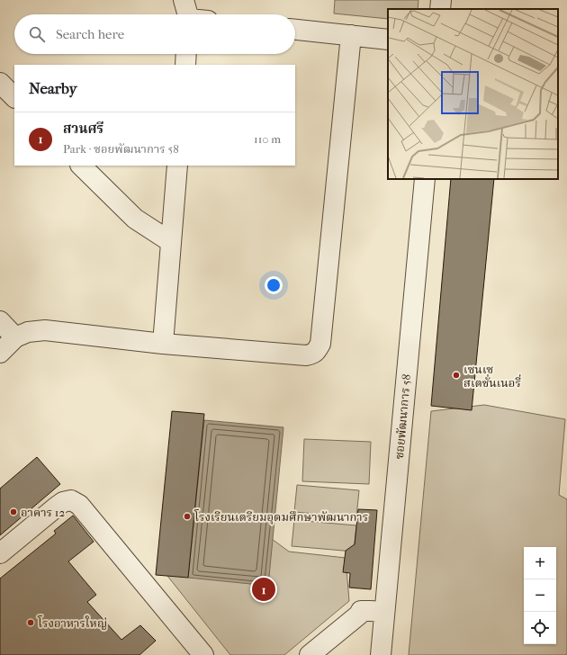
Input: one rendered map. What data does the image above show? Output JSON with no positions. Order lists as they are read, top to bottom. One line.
{"streets":{"street":["ซอยพัฒนาการ 58"]},"places":["เซนเซ สเตชั่นเนอรี่","อาคาร 12","โรงเรียนเตรียมอุดมศึกษาพัฒนาการ","โรงอาหารใหญ่"],"page":{"search":"Search here","heading":"Nearby","list":[{"mark":"1","name":"สวนศรี","note":"Park · ซอยพัฒนาการ 58","value":"110 m"}],"map_buttons":["+","−"],"pins":"1"}}
